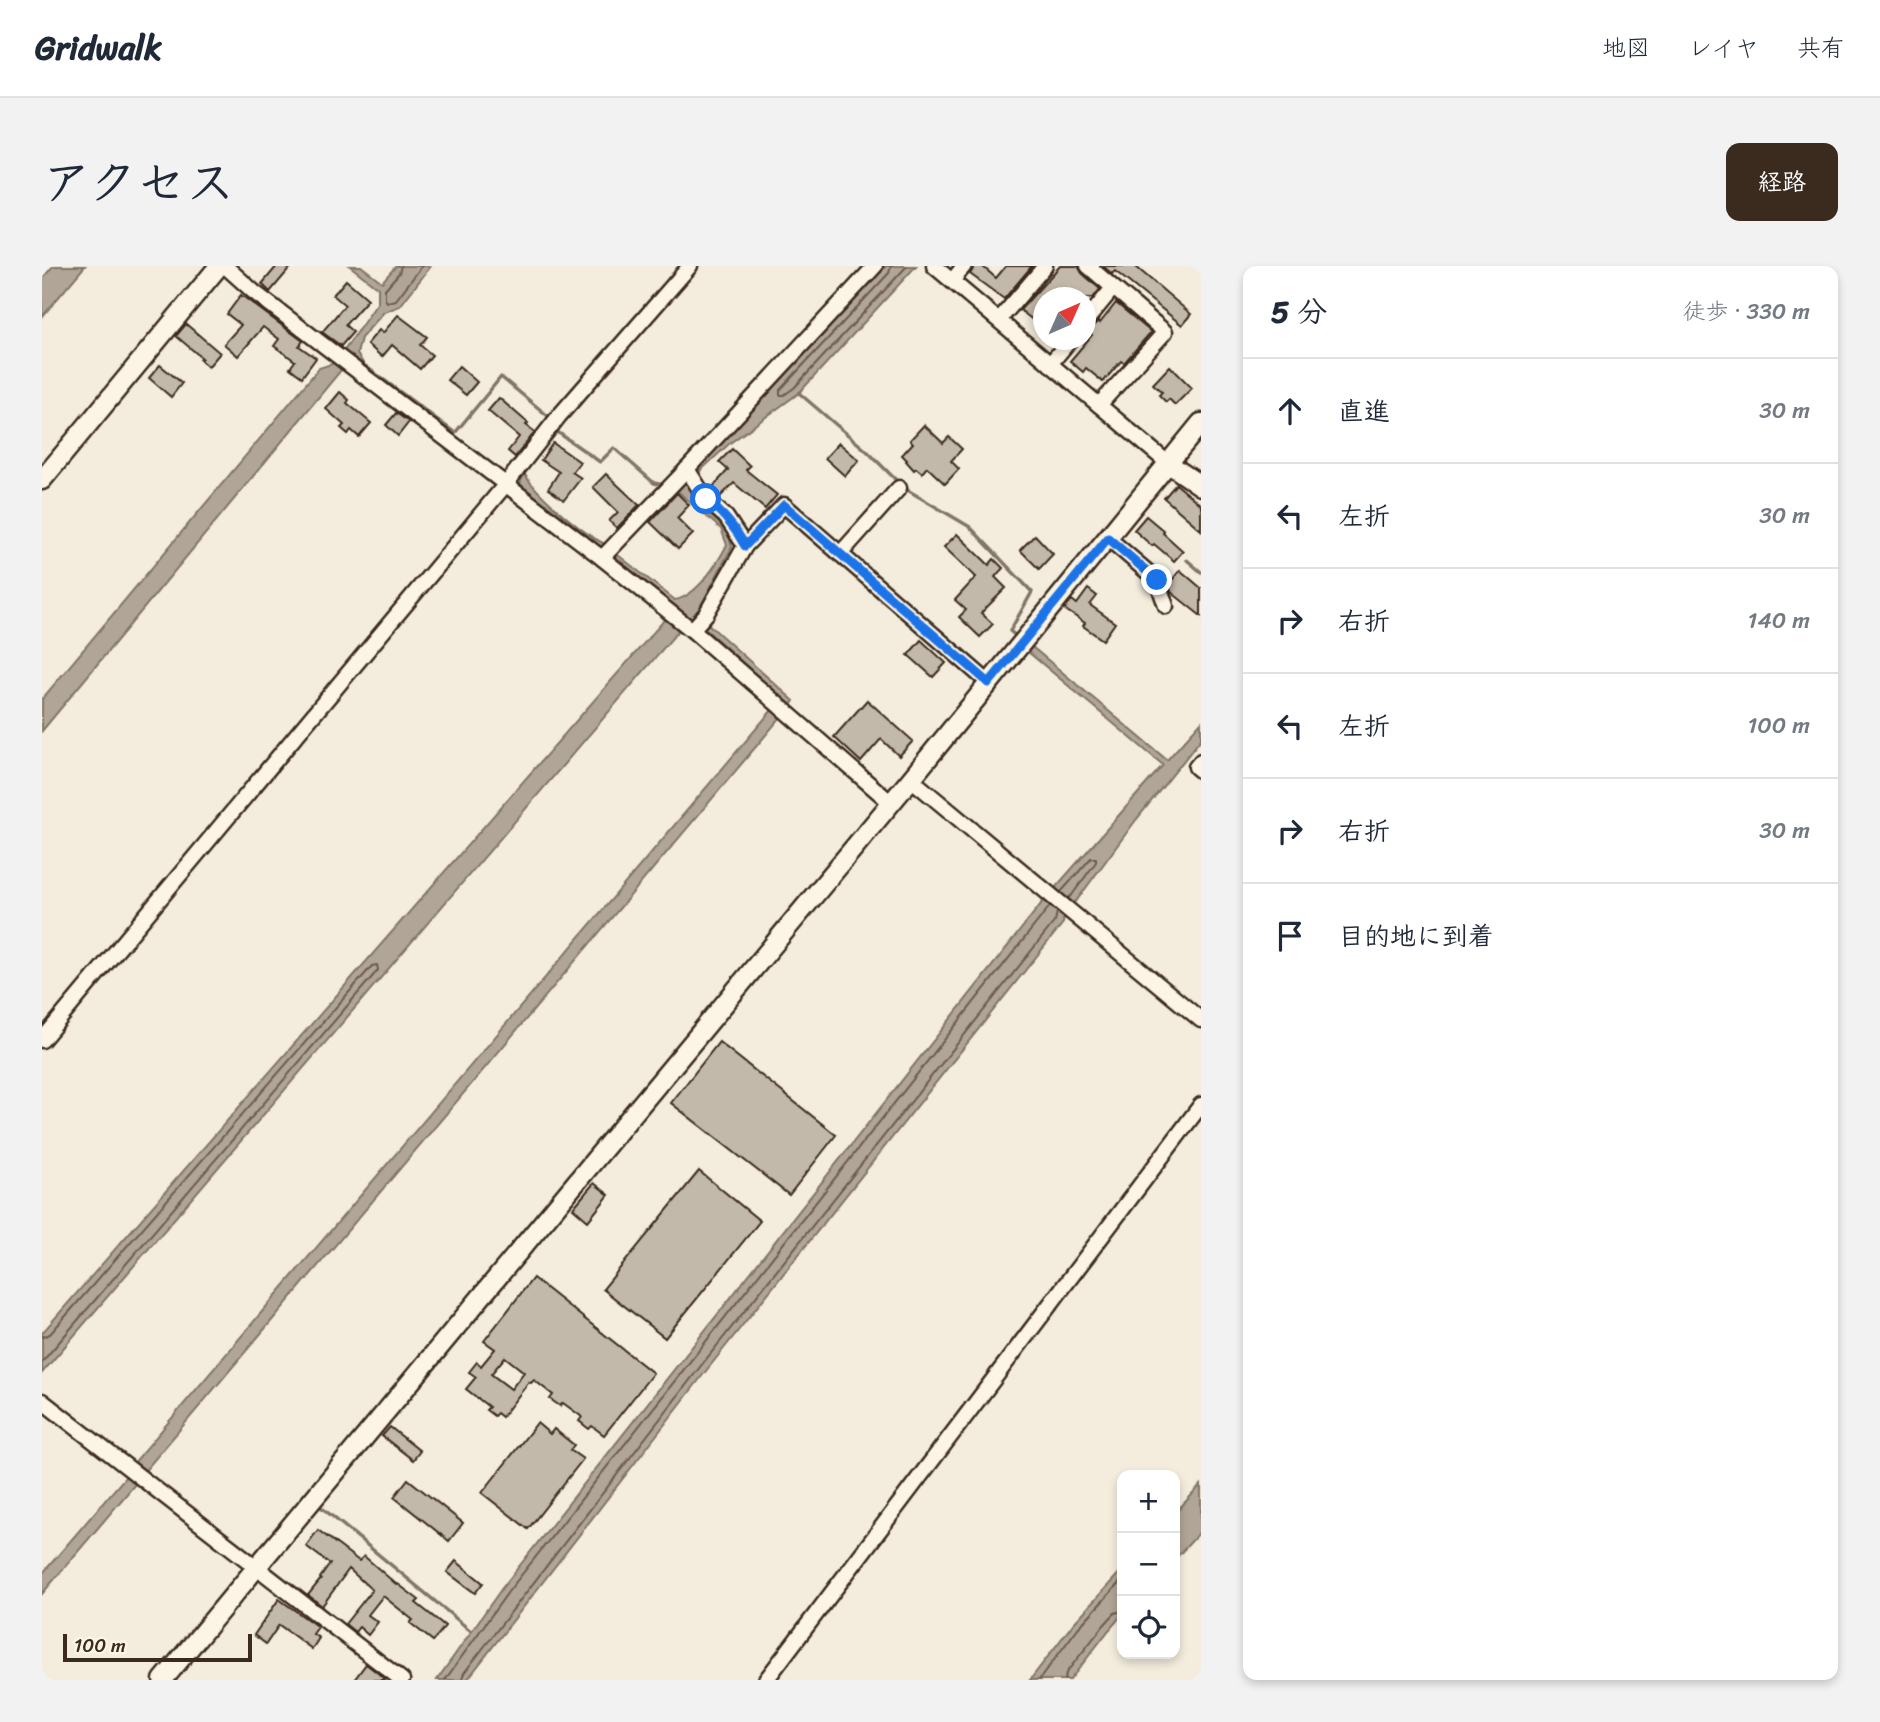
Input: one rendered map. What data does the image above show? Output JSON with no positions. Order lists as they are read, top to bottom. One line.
{"scale_bar":"100 m","north":"top right","page":{"header":"Gridwalk","nav":["地図","レイヤ","共有"],"title":"アクセス","buttons":"経路","heading":["5 分","徒歩 · 330 m"],"list":[["直進","30 m"],["左折","30 m"],["右折","140 m"],["左折","100 m"],["右折","30 m"],"目的地に到着"],"map_buttons":["+","−"],"scale":"100 m"}}
